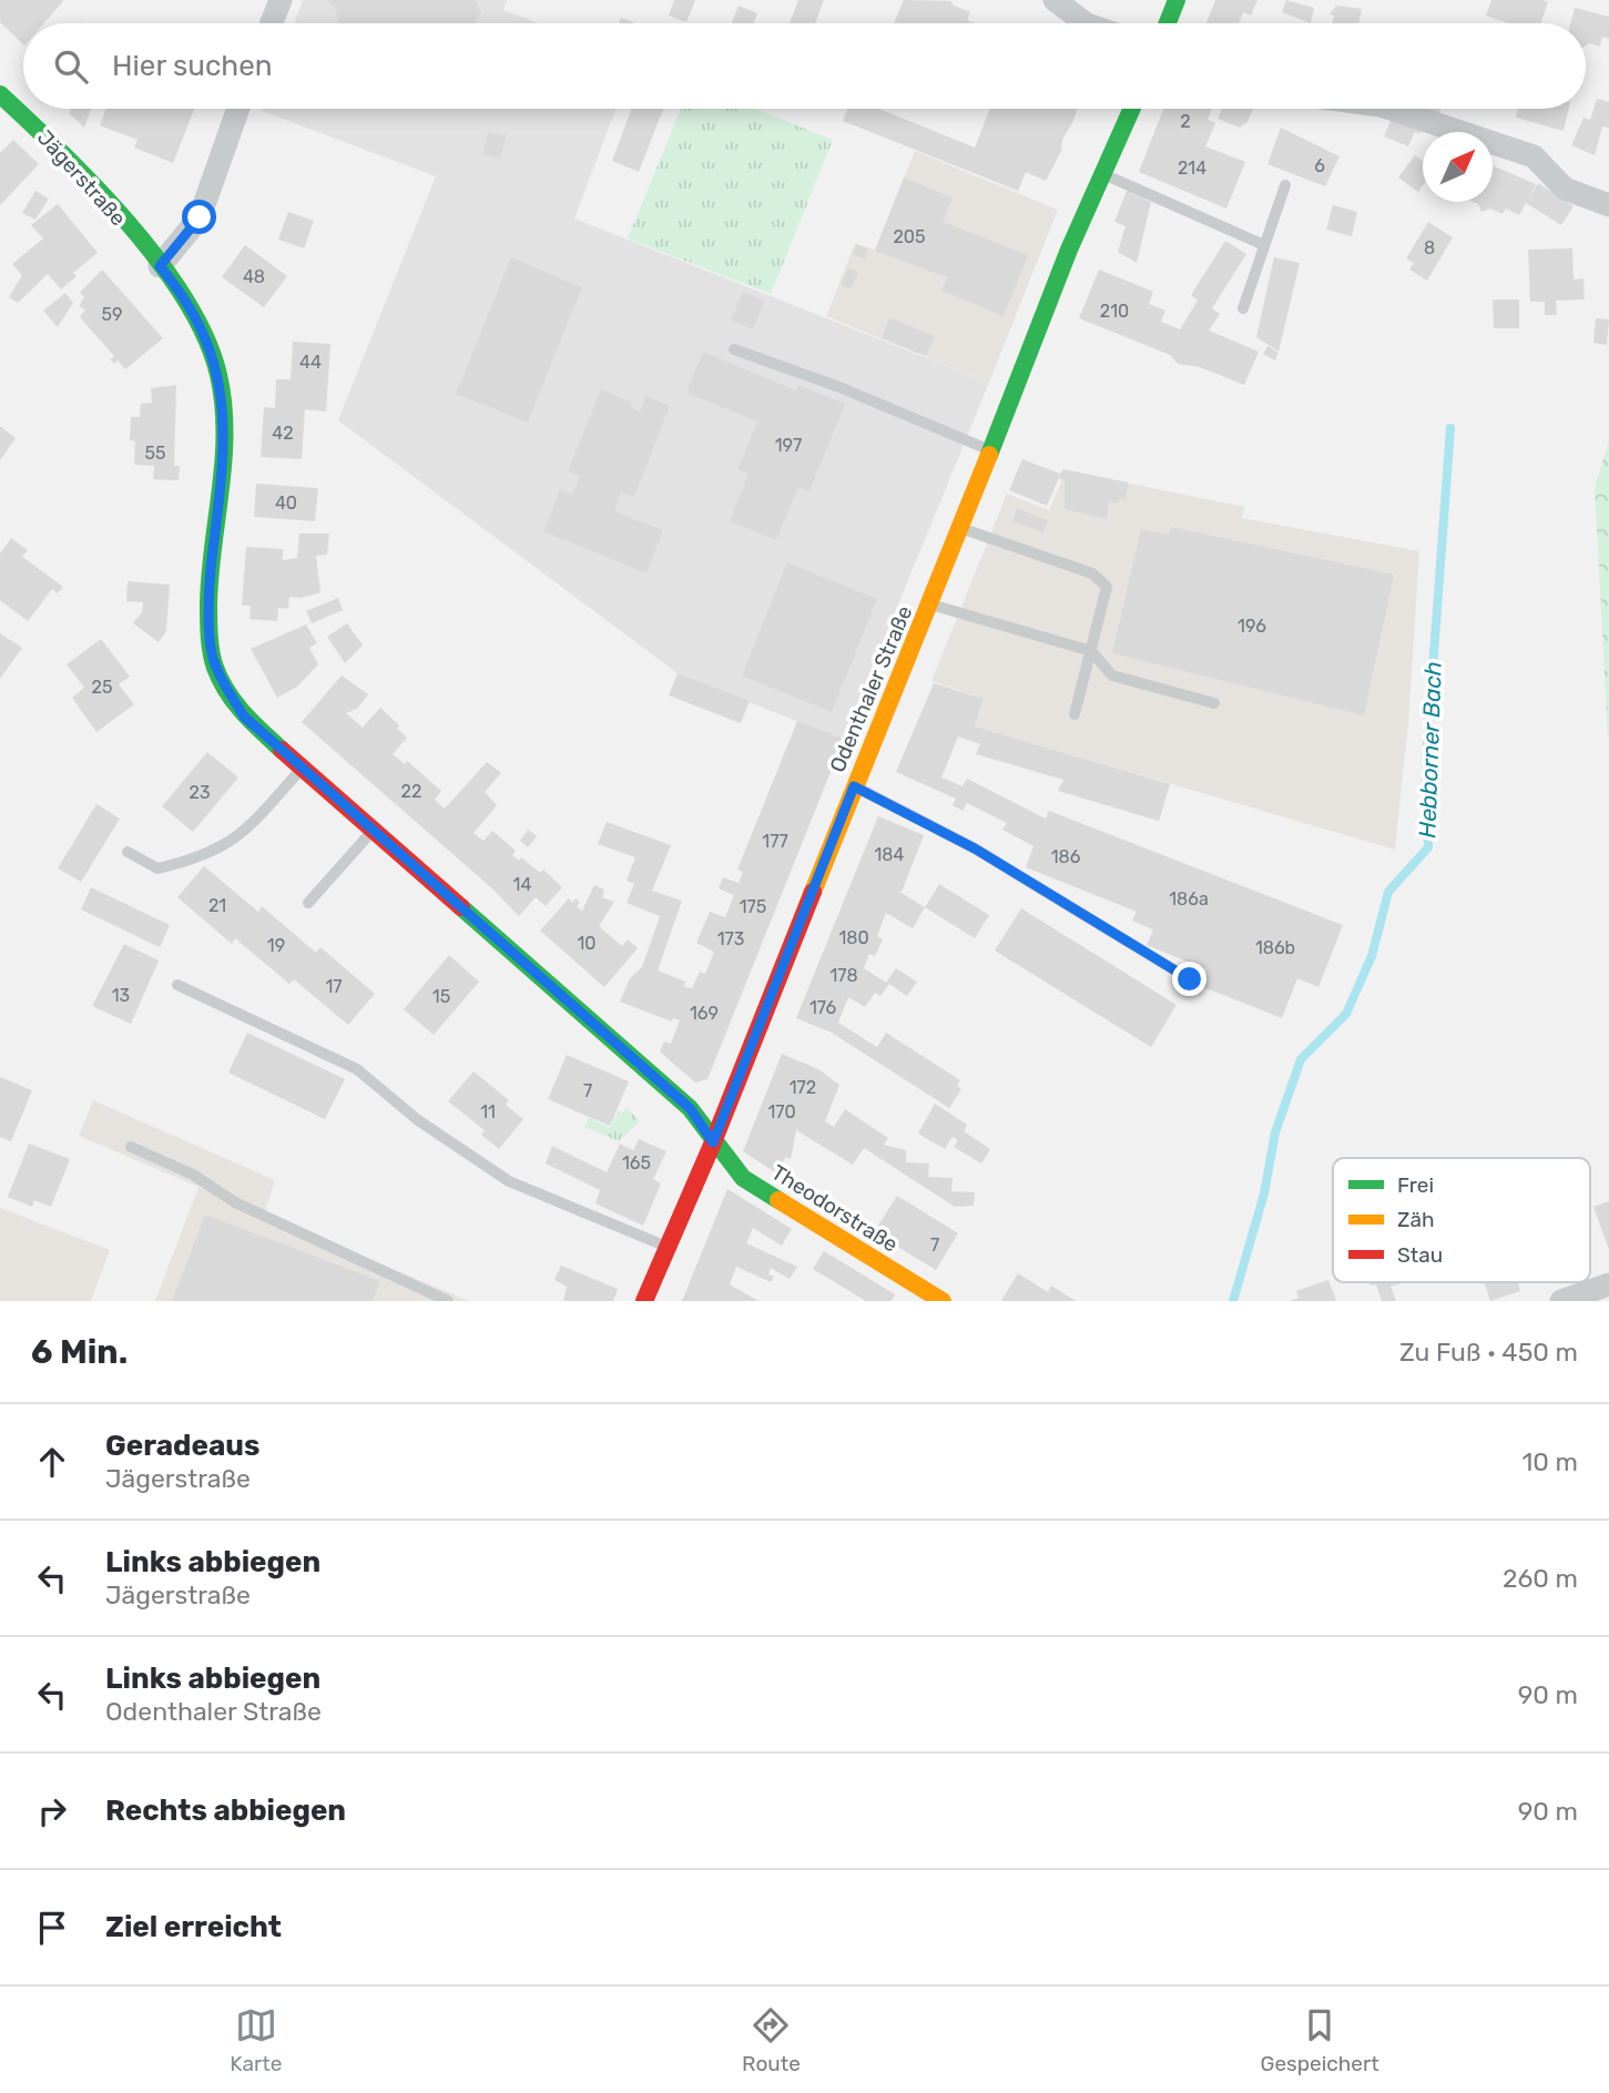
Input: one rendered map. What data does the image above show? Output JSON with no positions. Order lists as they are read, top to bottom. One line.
{"streets":{"street":["Jägerstraße","Odenthaler Straße","Theodorstraße"]},"crossings":[["Jägerstraße","Odenthaler Straße"],["Jägerstraße","Theodorstraße"],["Odenthaler Straße","Theodorstraße"]],"water":["Hebborner Bach"],"house_numbers":["2","6","214","205","8","48","210","59","44","42","197","55","40","196","25","22","23","177","184","186","14","186a","21","175","180","173","10","19","186b","178","17","13","15","176","169","172","7","11","170","165","7"],"legend":["Frei","Zäh","Stau"],"north":"top right","page":{"search":"Hier suchen","heading":["6 Min.","Zu Fuß · 450 m"],"list":[["Geradeaus","Jägerstraße","10 m"],["Links abbiegen","Jägerstraße","260 m"],["Links abbiegen","Odenthaler Straße","90 m"],["Rechts abbiegen","90 m"],"Ziel erreicht"],"nav":["Karte","Route","Gespeichert"]}}
